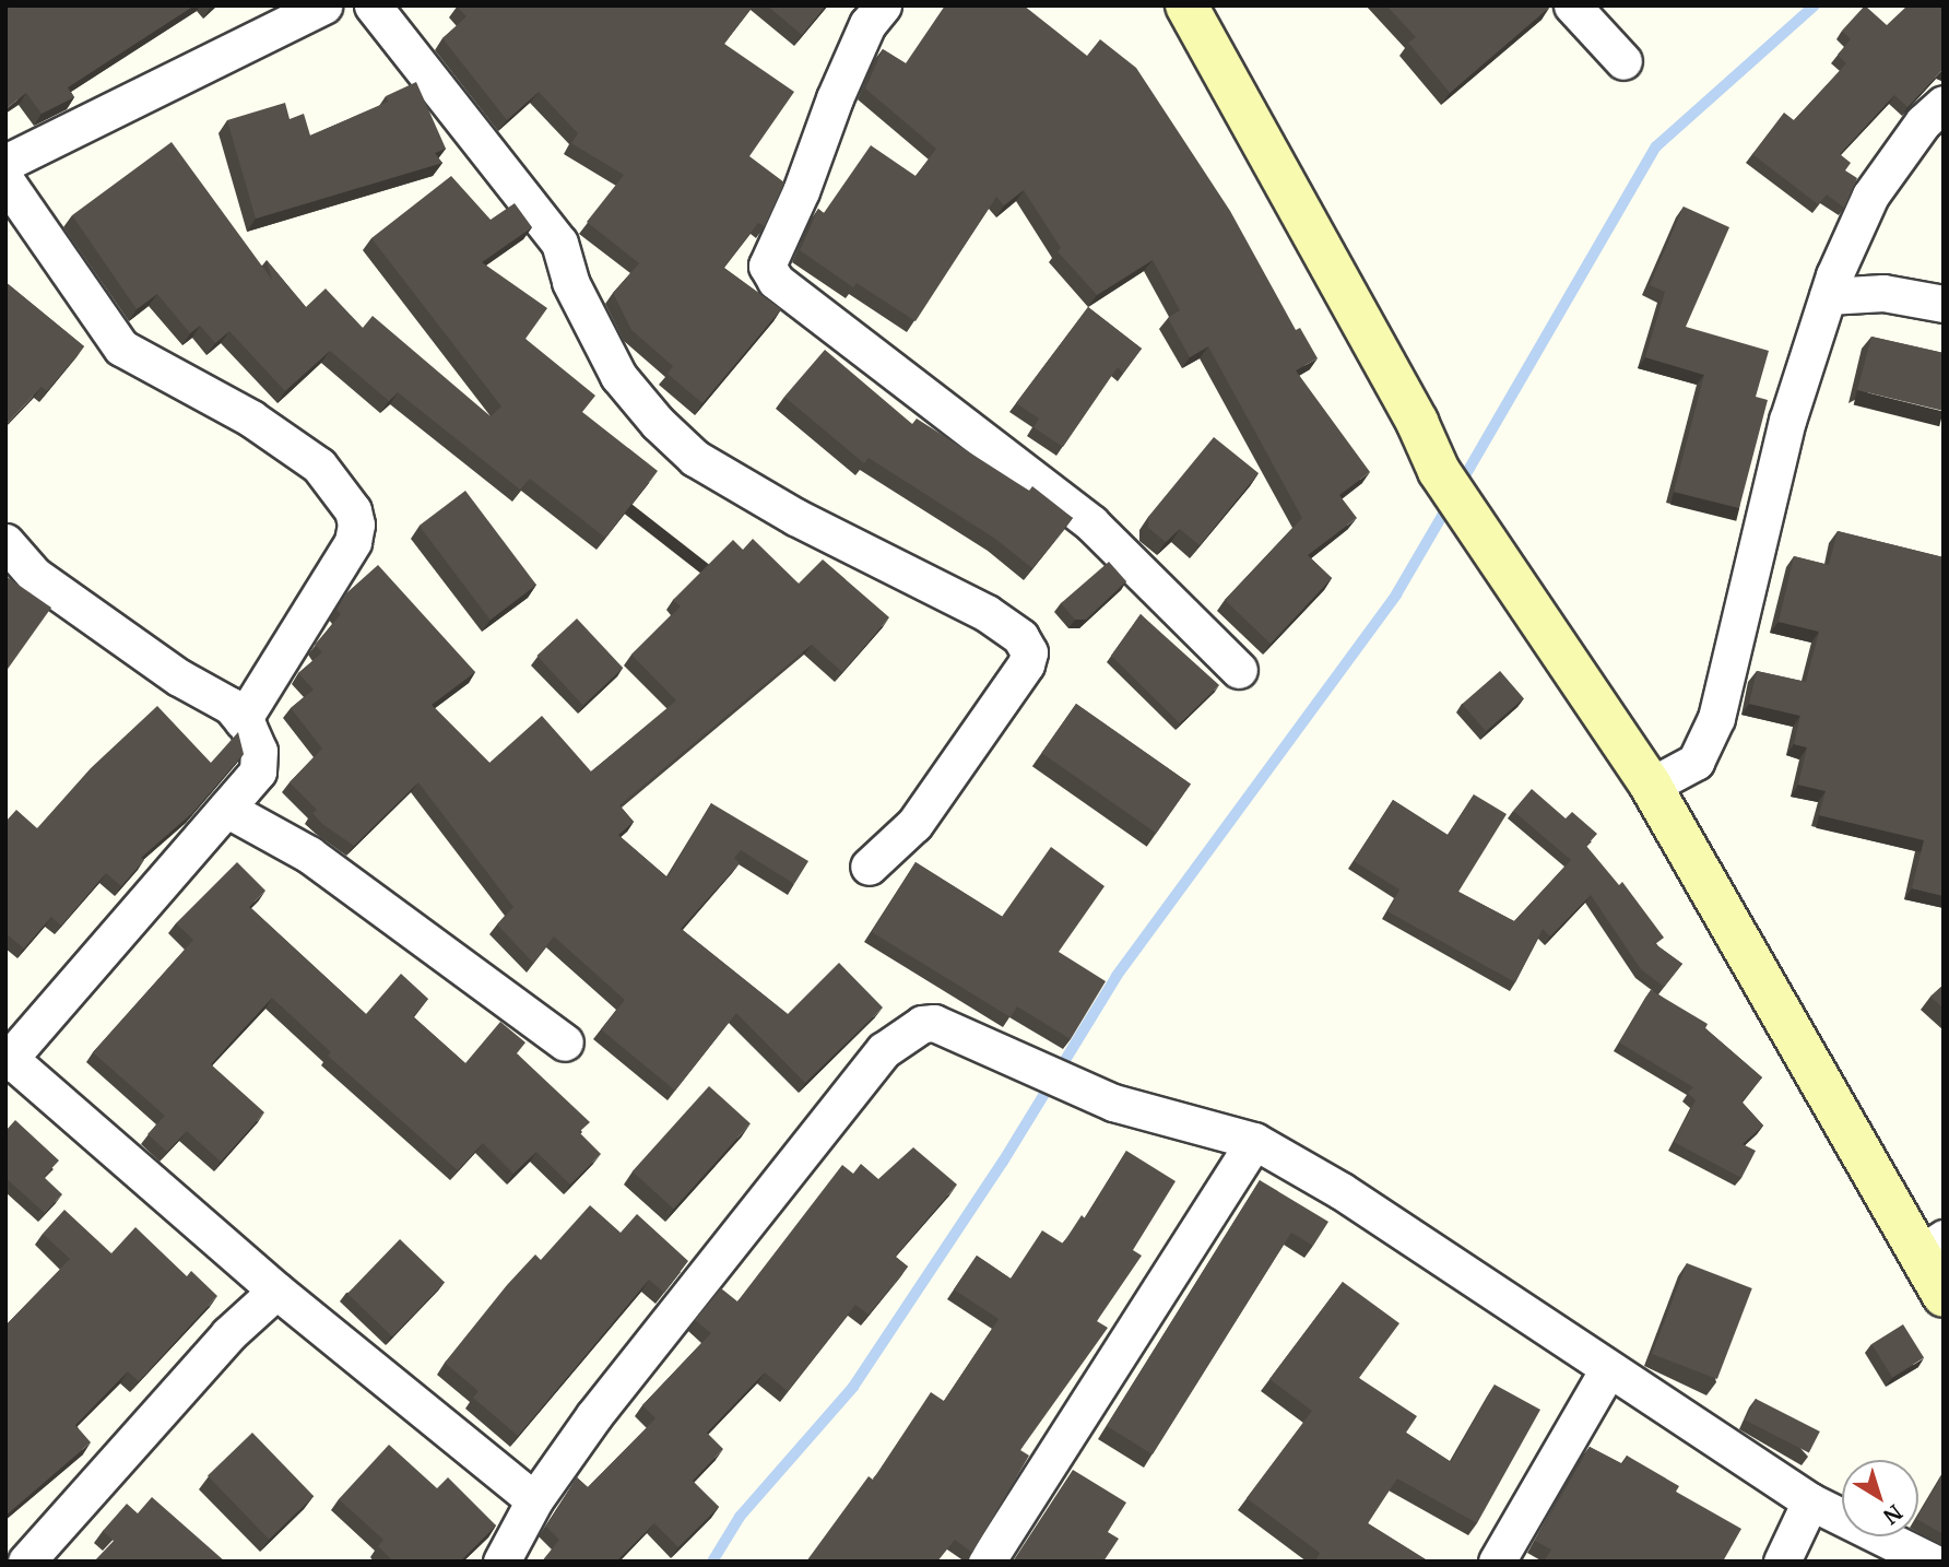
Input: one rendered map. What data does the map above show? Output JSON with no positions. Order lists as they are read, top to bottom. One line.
{"north":"bottom right"}
